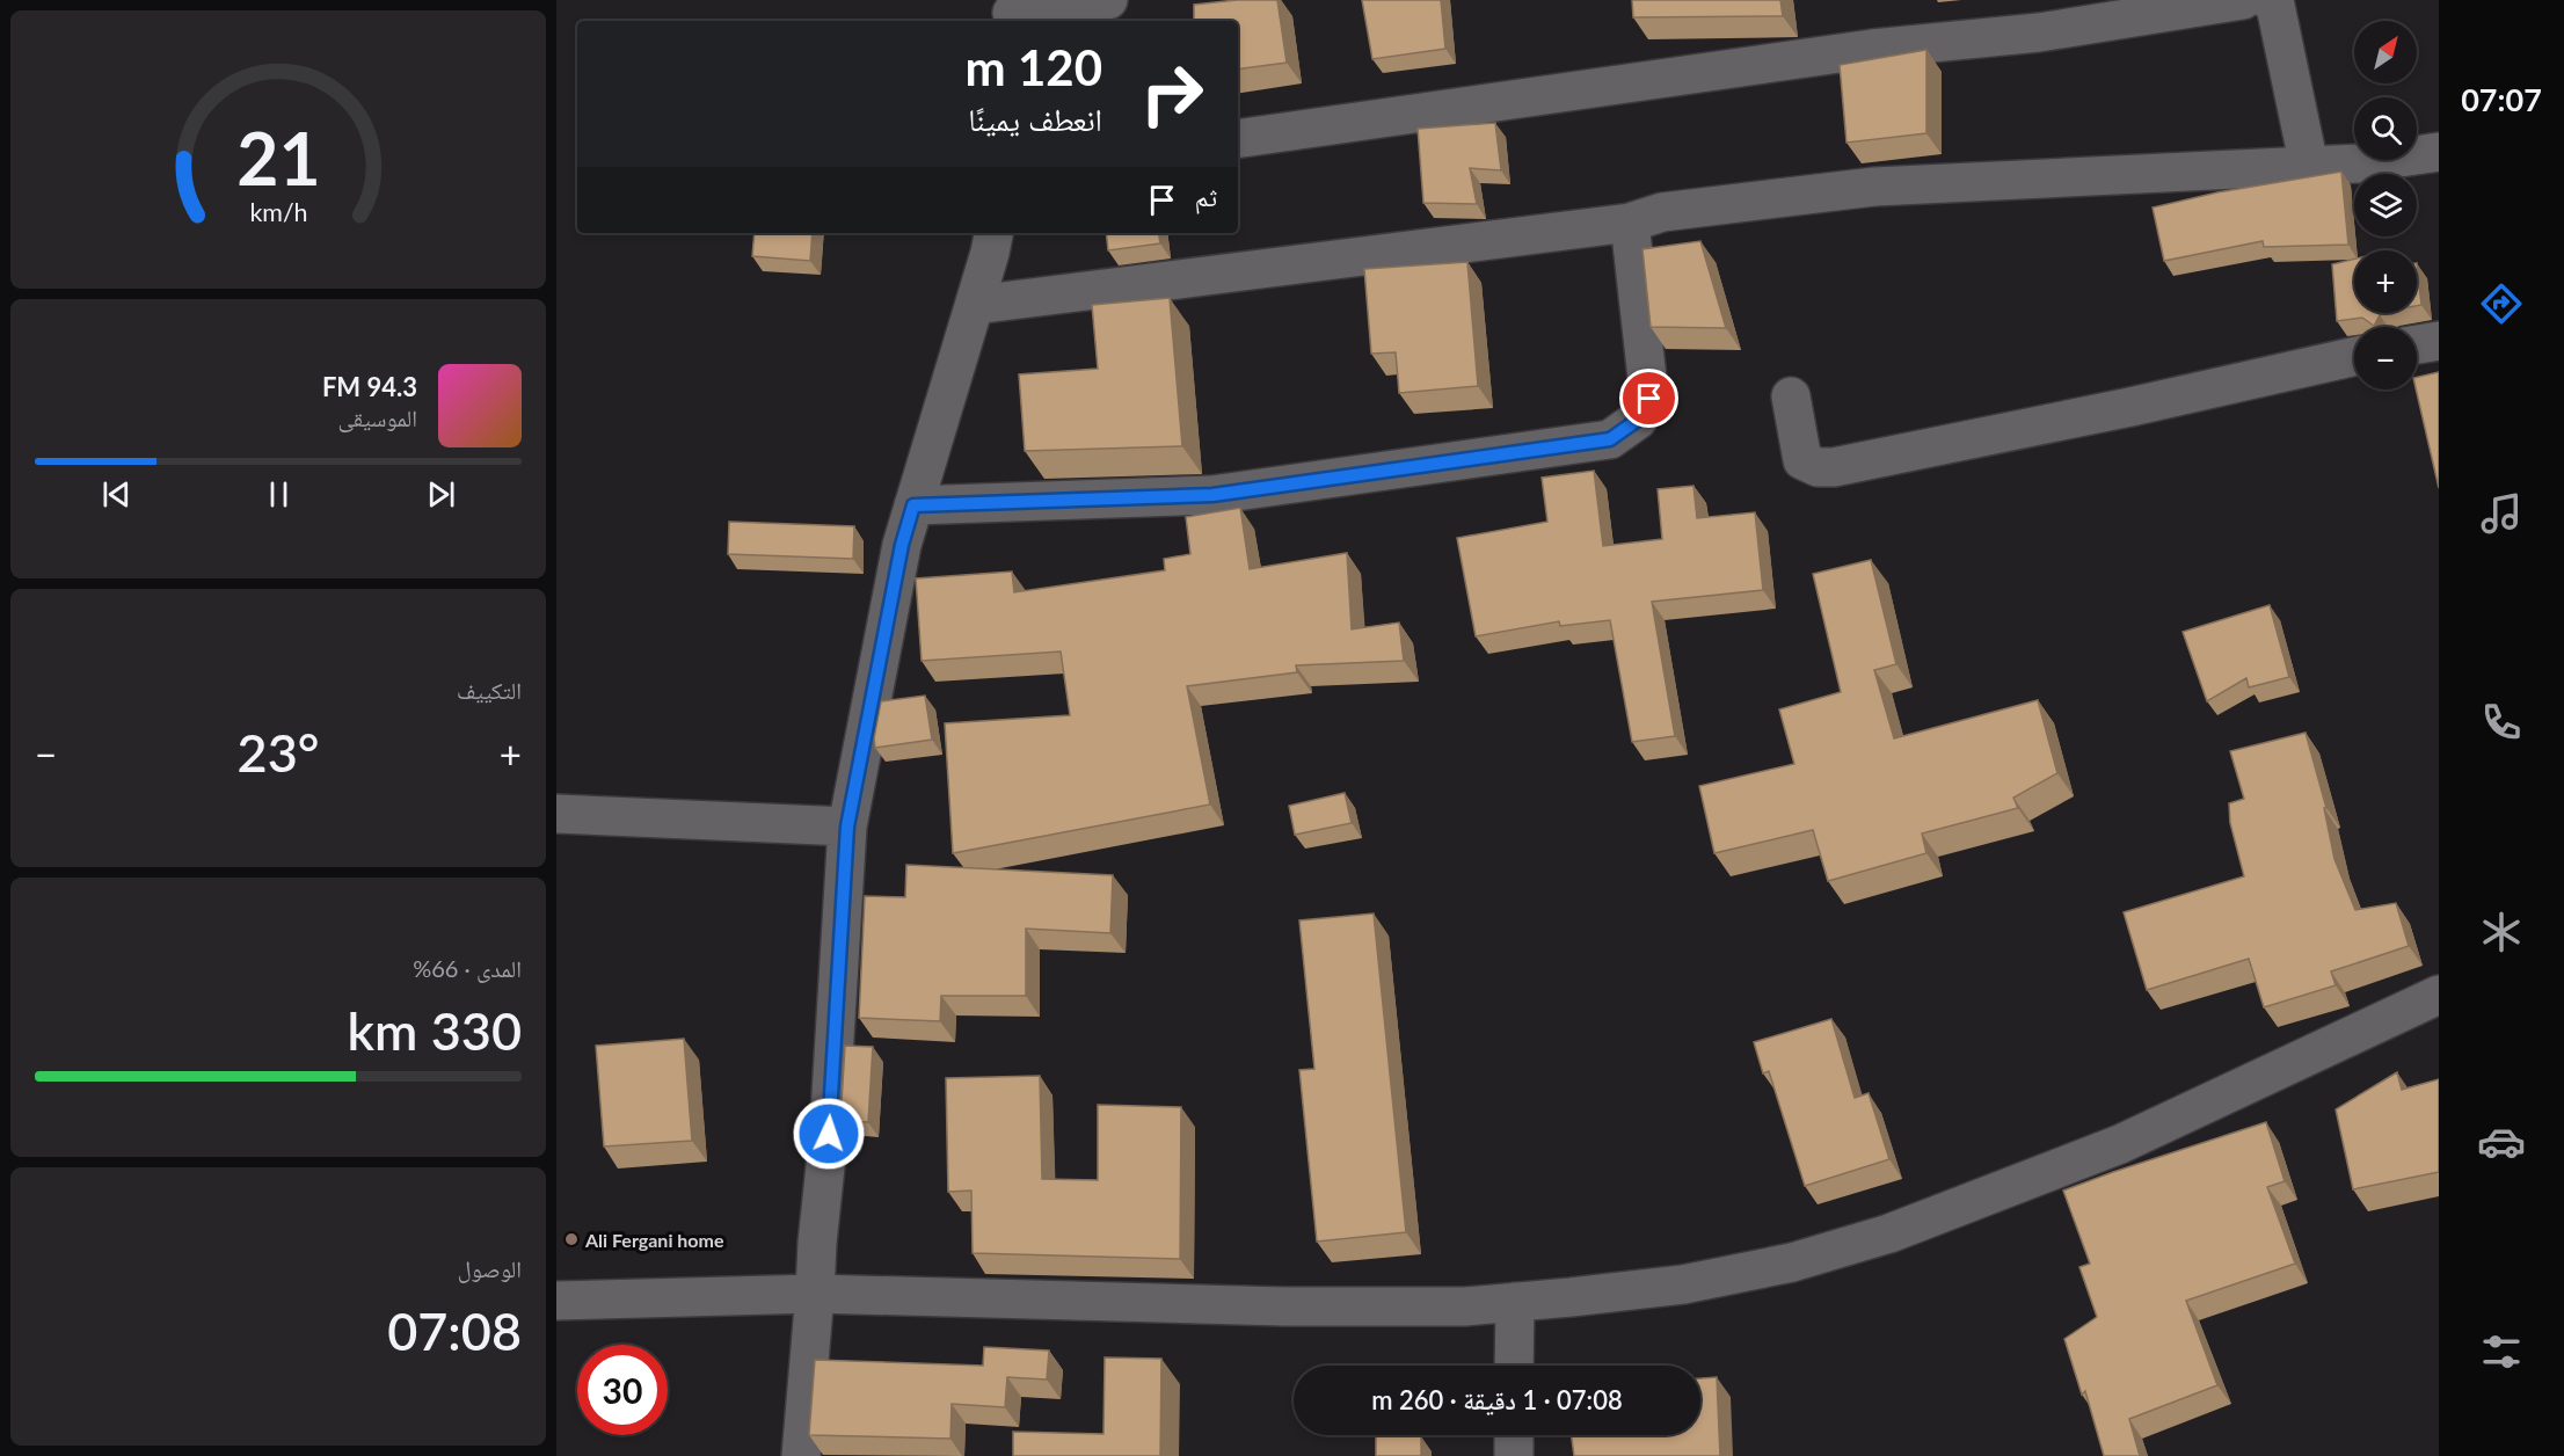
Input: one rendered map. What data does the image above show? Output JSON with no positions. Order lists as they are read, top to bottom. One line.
{"places":["Ali Fergani home"],"north":"top right","page":{"tabs":"07:07","map_buttons":["+","−"],"turn":["120 m","انعطف يمينًا"],"then":"ثم","song":["94.3 FM","الموسيقى"],"tile":["التكييف",["المدى · 66%","330 km"],["الوصول","07:08"]],"heat":["−","23°","+"],"limit":"30","trip":"07:08 · 1 دقيقة · 260 m","gauge":["21","km/h"]}}
